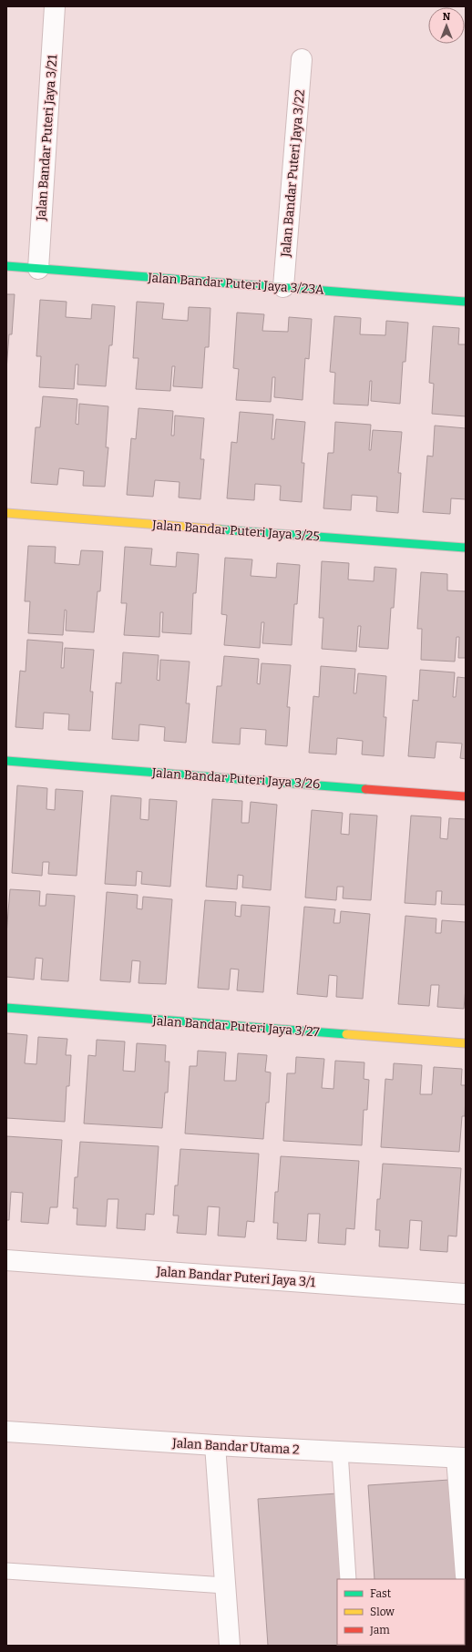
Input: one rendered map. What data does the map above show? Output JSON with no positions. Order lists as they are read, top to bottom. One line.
{"streets":{"street":["Jalan Bandar Puteri Jaya 3/21","Jalan Bandar Puteri Jaya 3/22","Jalan Bandar Puteri Jaya 3/23A","Jalan Bandar Puteri Jaya 3/25","Jalan Bandar Puteri Jaya 3/26","Jalan Bandar Puteri Jaya 3/27","Jalan Bandar Puteri Jaya 3/1","Jalan Bandar Utama 2"]},"crossings":[["Jalan Bandar Puteri Jaya 3/21","Jalan Bandar Puteri Jaya 3/23A"],["Jalan Bandar Puteri Jaya 3/22","Jalan Bandar Puteri Jaya 3/23A"]],"legend":["Fast","Slow","Jam"],"north":"top"}
